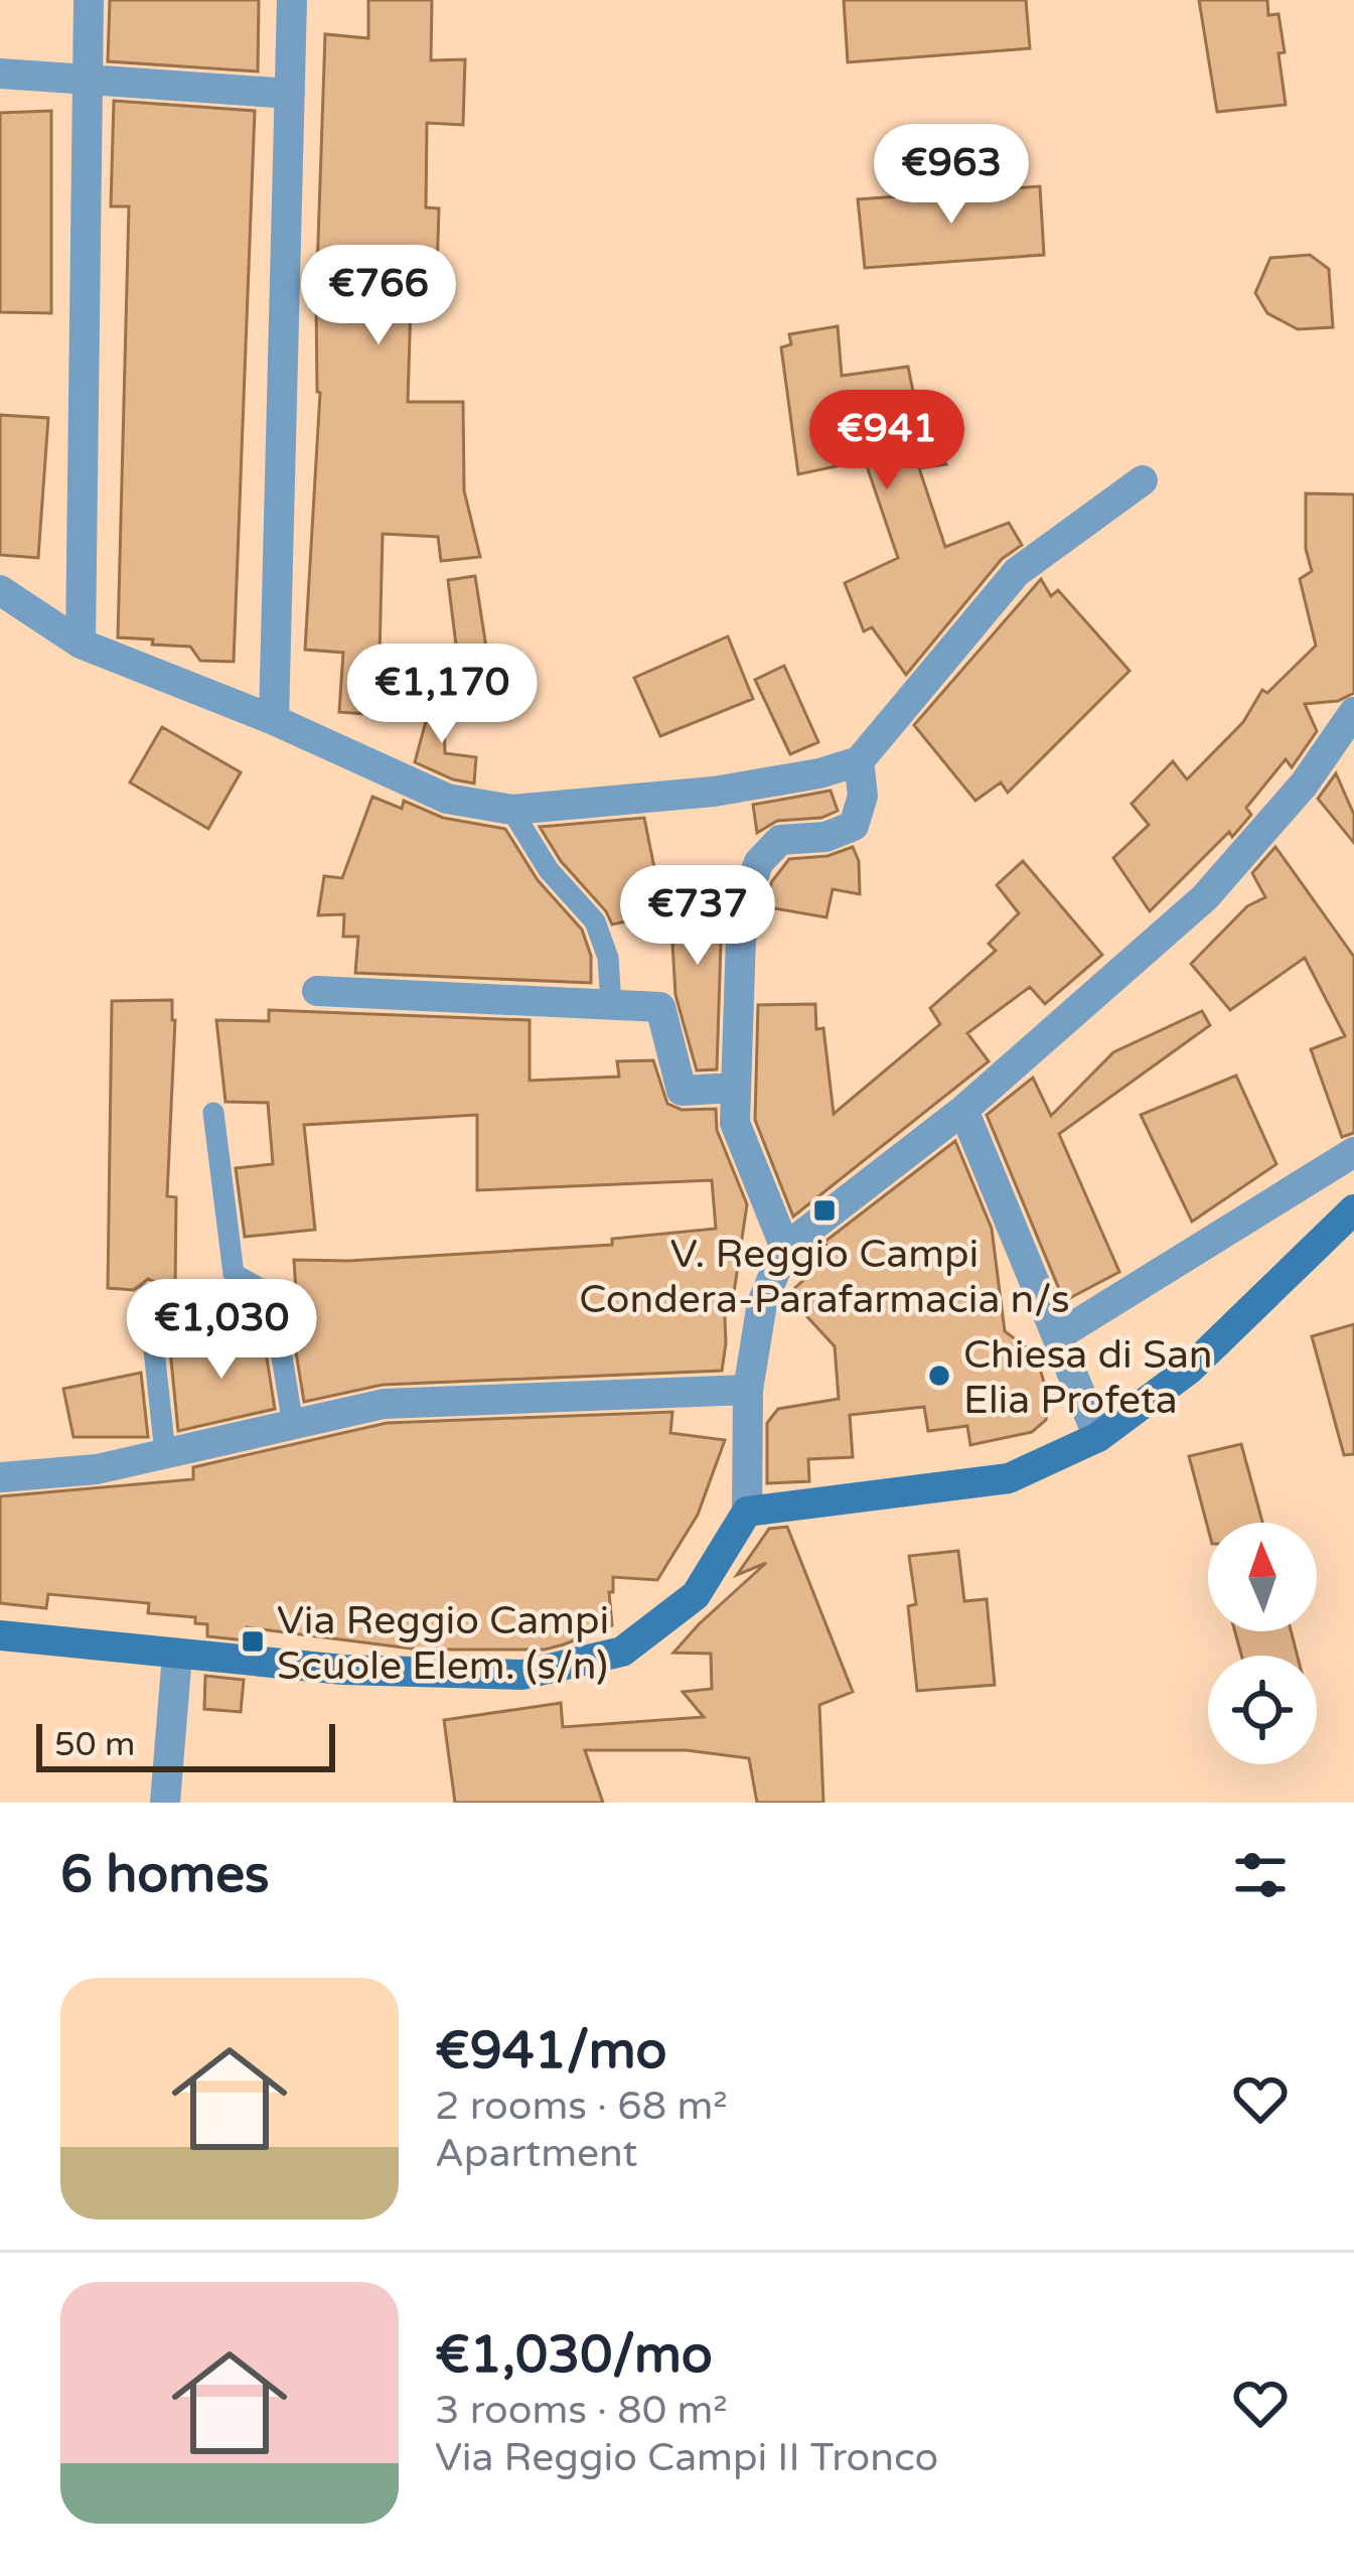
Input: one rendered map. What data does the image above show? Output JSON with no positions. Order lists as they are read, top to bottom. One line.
{"places":{"transit":["V. Reggio Campi Condera-Parafarmacia n/s","Via Reggio Campi Scuole Elem. (s/n)"],"other":["Chiesa di San Elia Profeta"]},"scale_bar":"50 m","north":"top","page":{"price":["€963","€766","€941","€1,170","€737","€1,030"],"scale":"50 m","heading":"6 homes","list":[{"name":"€941/mo","note":"2 rooms · 68 m² · Apartment"},{"name":"€1,030/mo","note":"3 rooms · 80 m² · Via Reggio Campi II Tronco"}]}}
